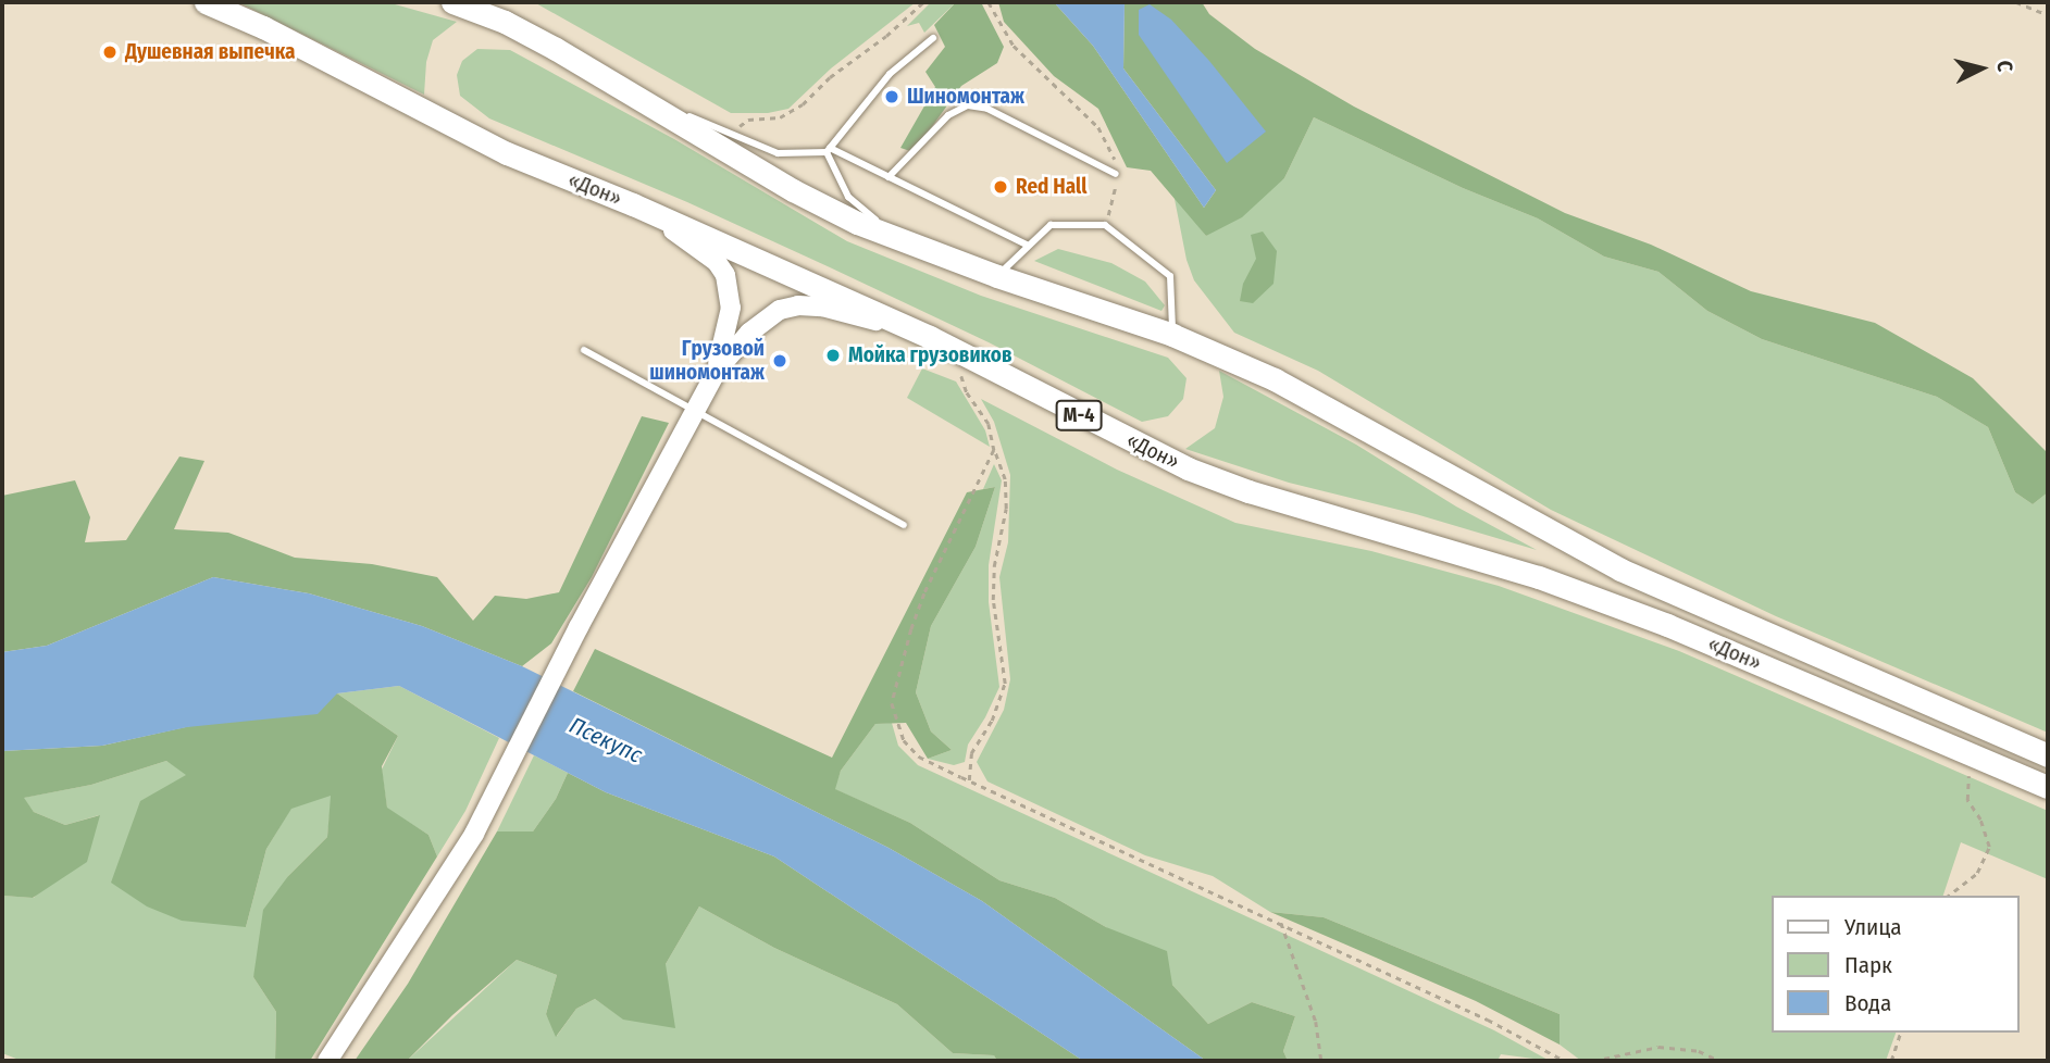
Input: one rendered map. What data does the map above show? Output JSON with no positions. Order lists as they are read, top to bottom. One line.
{"streets":{"highway":["«Дон»","М-4"]},"crossings":[["«Дон»","М-4"]],"water":["Псекупс"],"places":["Душевная выпечка","Шиномонтаж","Red Hall","Мойка грузовиков","Грузовой шиномонтаж"],"legend":["Улица","Парк","Вода"],"north":"right"}
